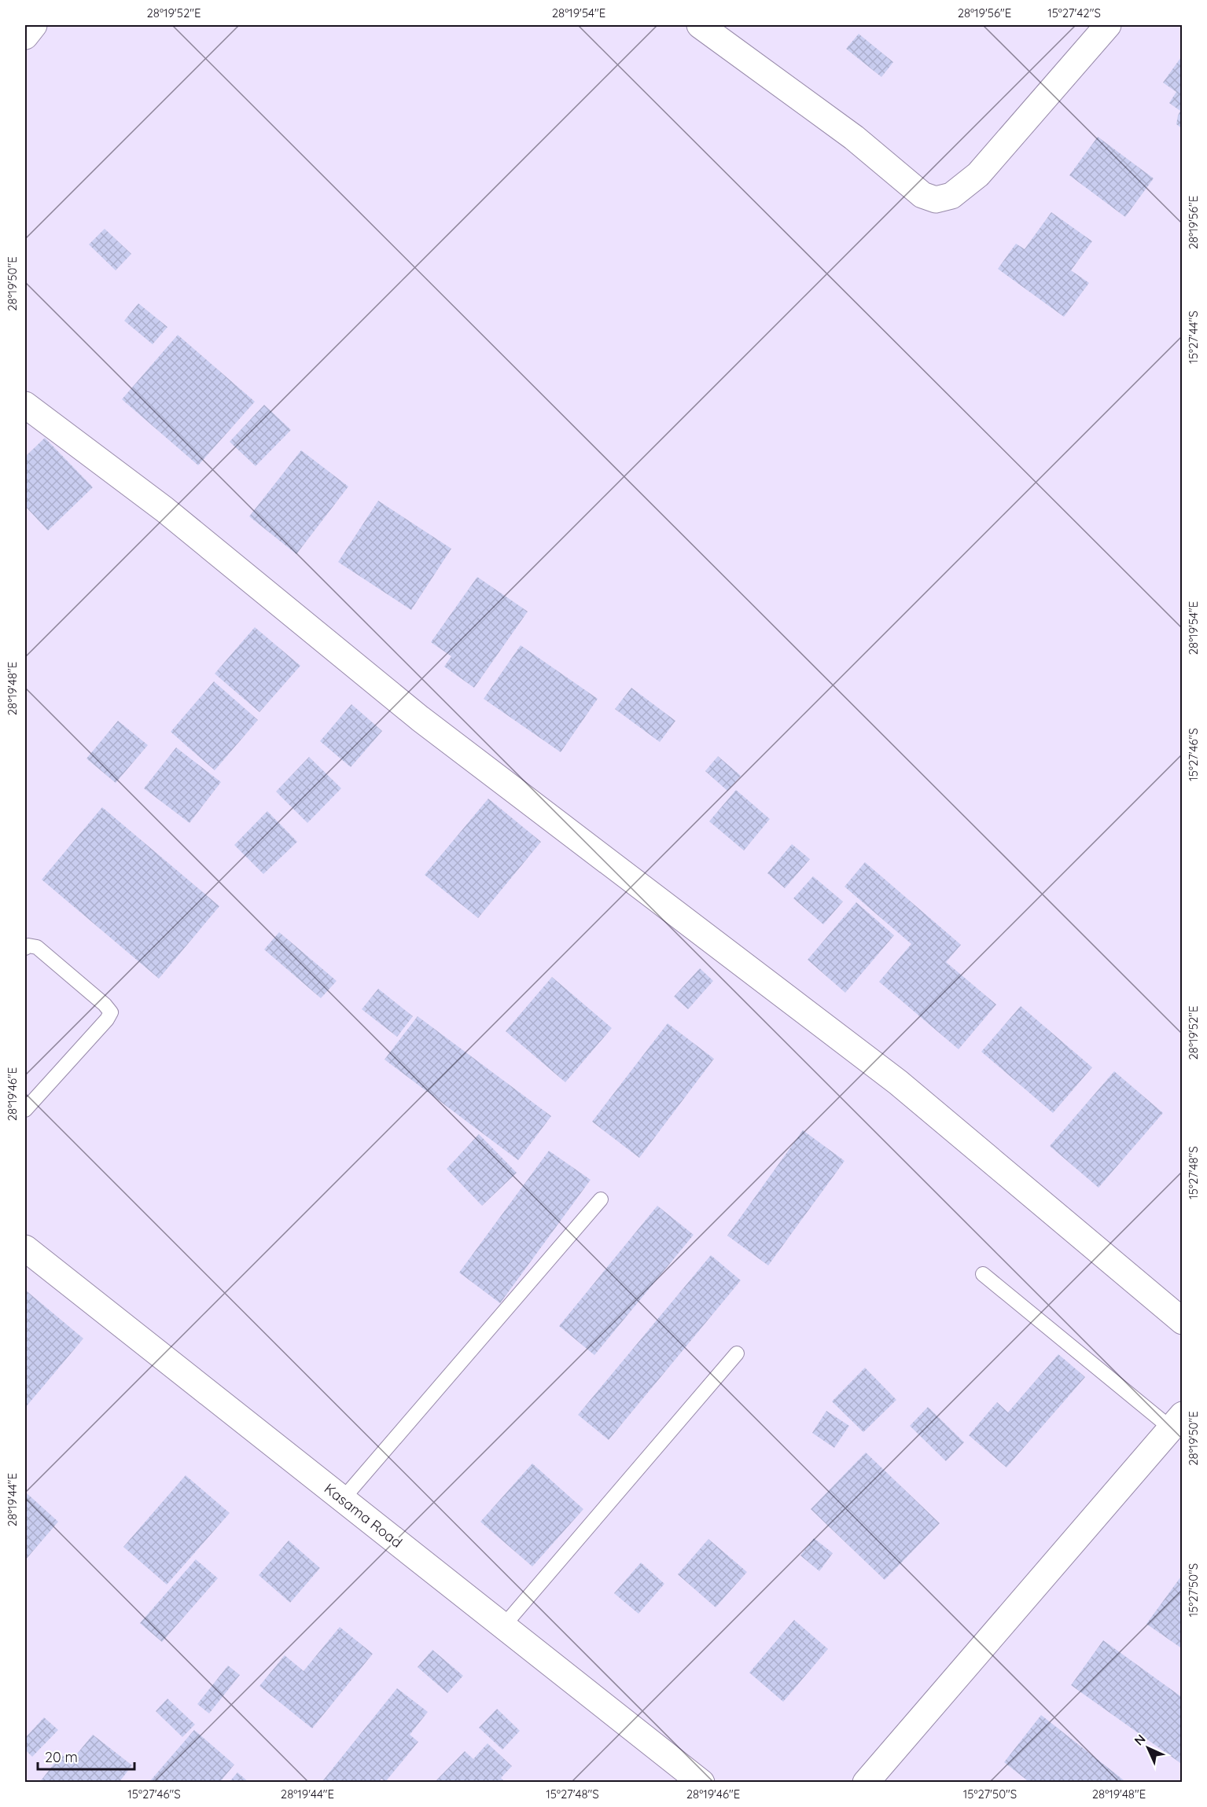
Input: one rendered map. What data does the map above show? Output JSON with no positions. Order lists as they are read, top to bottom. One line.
{"streets":{"street":["Kasama Road"]},"scale_bar":"20 m","north":"top left","coordinates":["28°19'52\"E","28°19'54\"E","28°19'56\"E","15°27'42\"S","28°19'50\"E","15°27'44\"S","28°19'48\"E","15°27'46\"S","28°19'46\"E","15°27'48\"S","28°19'44\"E","15°27'50\"S"]}
